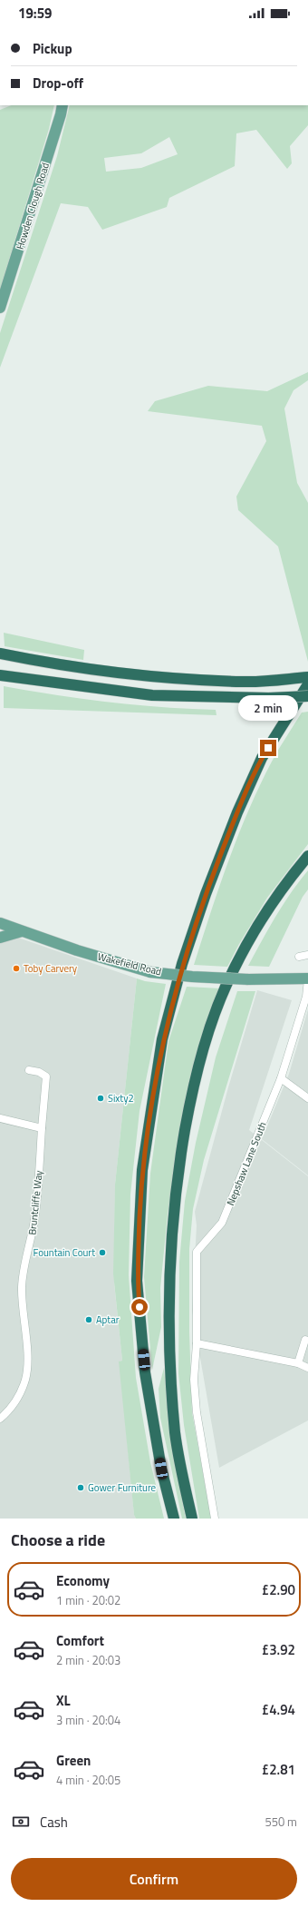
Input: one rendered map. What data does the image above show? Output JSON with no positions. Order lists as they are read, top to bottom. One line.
{"streets":{"main road":["Howden Clough Road","Wakefield Road"],"street":["Nepshaw Lane South","Bruntcliffe Way"]},"crossings":[["Wakefield Road","Nepshaw Lane South"]],"places":["Toby Carvery","Sixty2","Fountain Court","Aptar","Gower Furniture"],"page":{"status":"19:59","banner":["Pickup","Drop-off"],"bubble":"2 min","heading":"Choose a ride","list":[{"name":"Economy","note":"1 min · 20:02","value":"£2.90"},{"name":"Comfort","note":"2 min · 20:03","value":"£3.92"},{"name":"XL","note":"3 min · 20:04","value":"£4.94"},{"name":"Green","note":"4 min · 20:05","value":"£2.81"}],"pay":["Cash","550 m"],"buttons":"Confirm"}}
